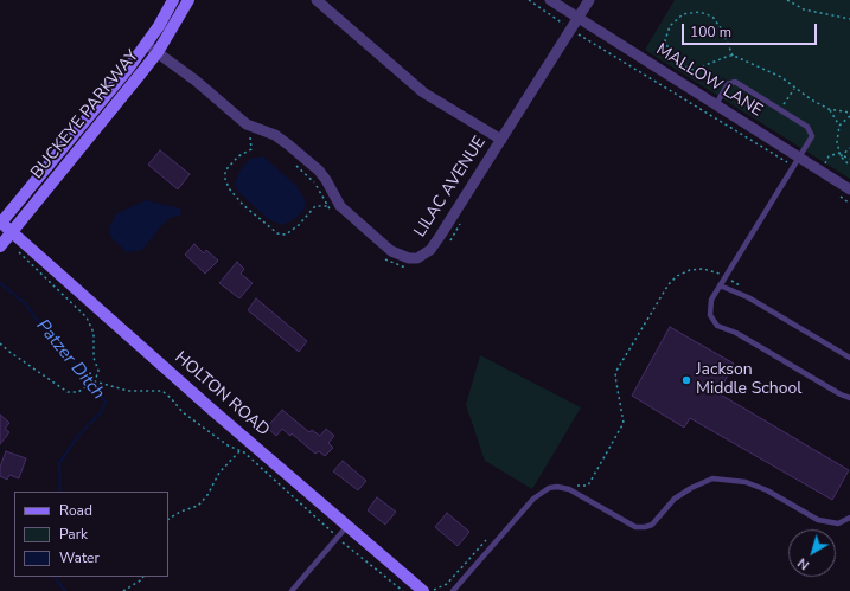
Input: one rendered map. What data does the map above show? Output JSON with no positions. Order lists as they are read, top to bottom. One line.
{"streets":{"street":["MALLOW LANE","BUCKEYE PARKWAY","LILAC AVENUE","HOLTON ROAD"]},"crossings":[["MALLOW LANE","LILAC AVENUE"],["BUCKEYE PARKWAY","LILAC AVENUE"],["BUCKEYE PARKWAY","HOLTON ROAD"]],"water":["Patzer Ditch"],"places":["Jackson Middle School"],"legend":["Road","Park","Water"],"scale_bar":"100 m","north":"bottom left"}
